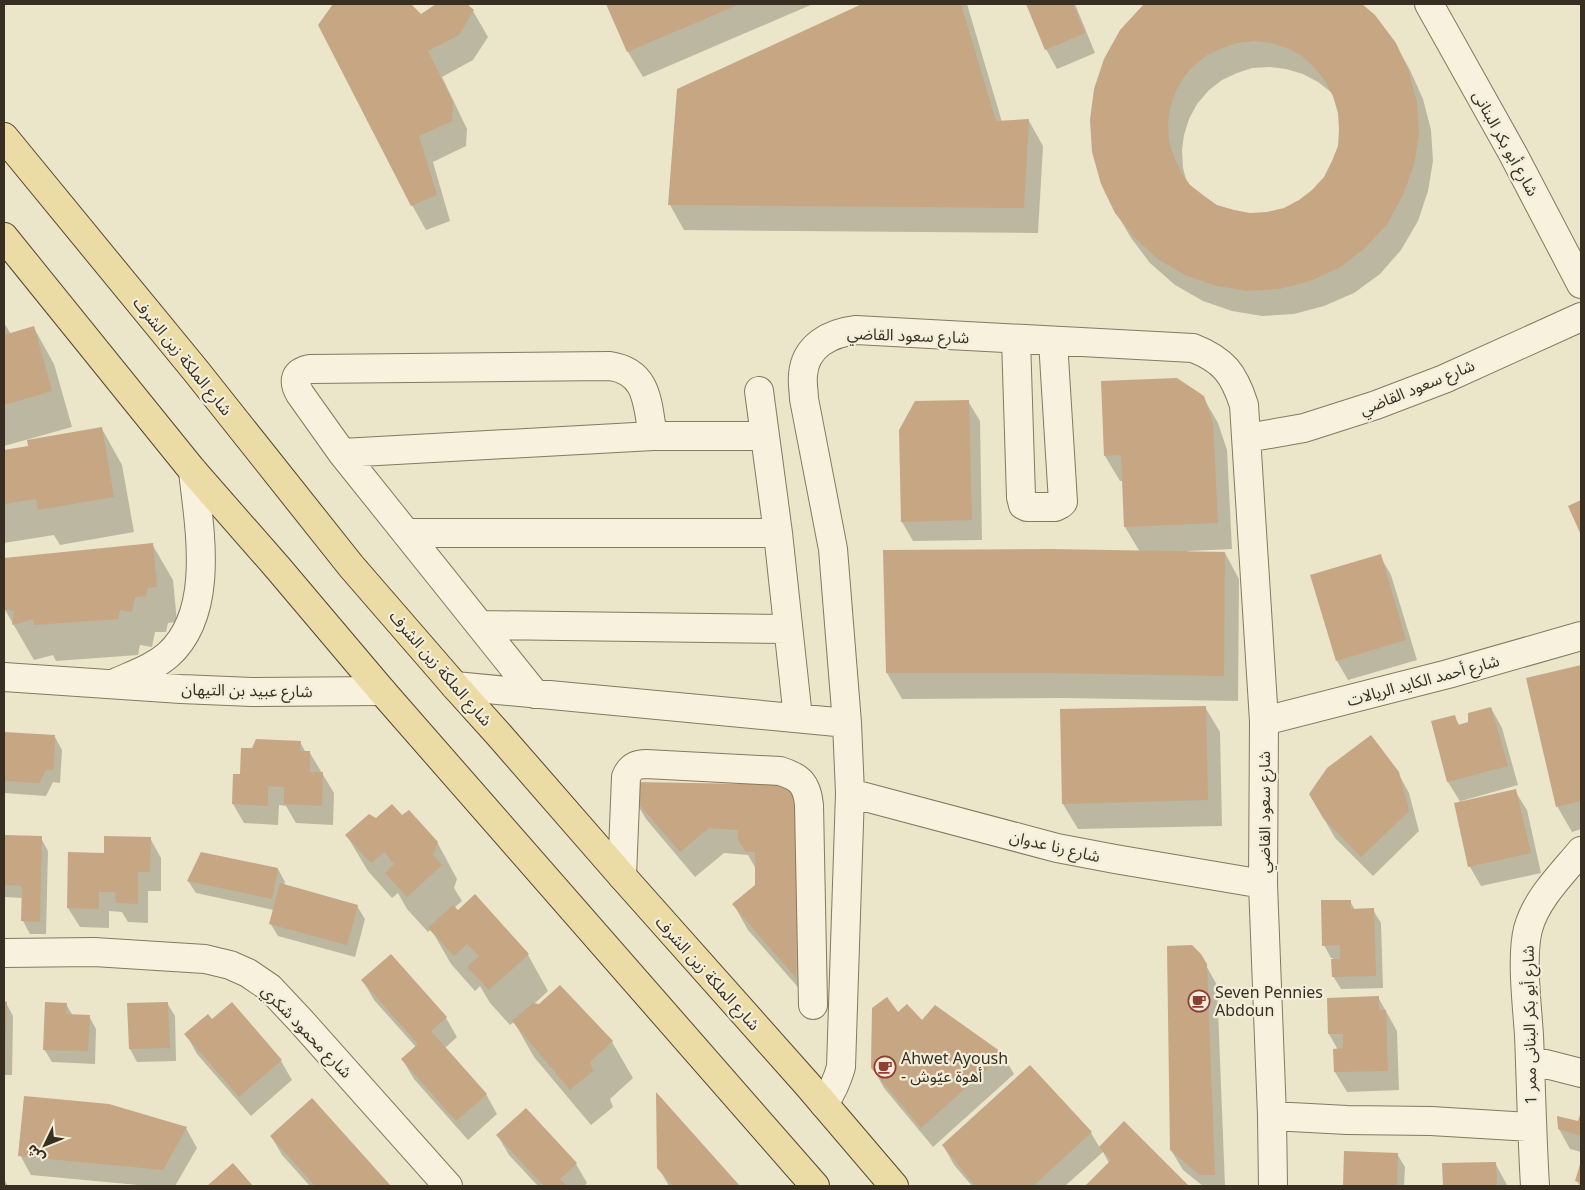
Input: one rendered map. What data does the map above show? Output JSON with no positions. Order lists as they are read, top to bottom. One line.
{"streets":{"main road":["شارع الملكة زين الشرف"],"street":["شارع أبو بكر البنانى","شارع سعود القاضي","شارع أحمد الكايد الريالات","شارع عبيد بن التيهان","شارع رنا عدوان","شارع أبو بكر البنانى ممر 1","شارع محمود شكري"]},"crossings":[["شارع سعود القاضي","شارع الملكة زين الشرف"],["شارع سعود القاضي","شارع أحمد الكايد الريالات"],["شارع سعود القاضي","شارع رنا عدوان"]],"places":{"cafe":["Seven Pennies Abdoun","Ahwet Ayoush - أهوة عيّوش"]},"north":"bottom left"}
